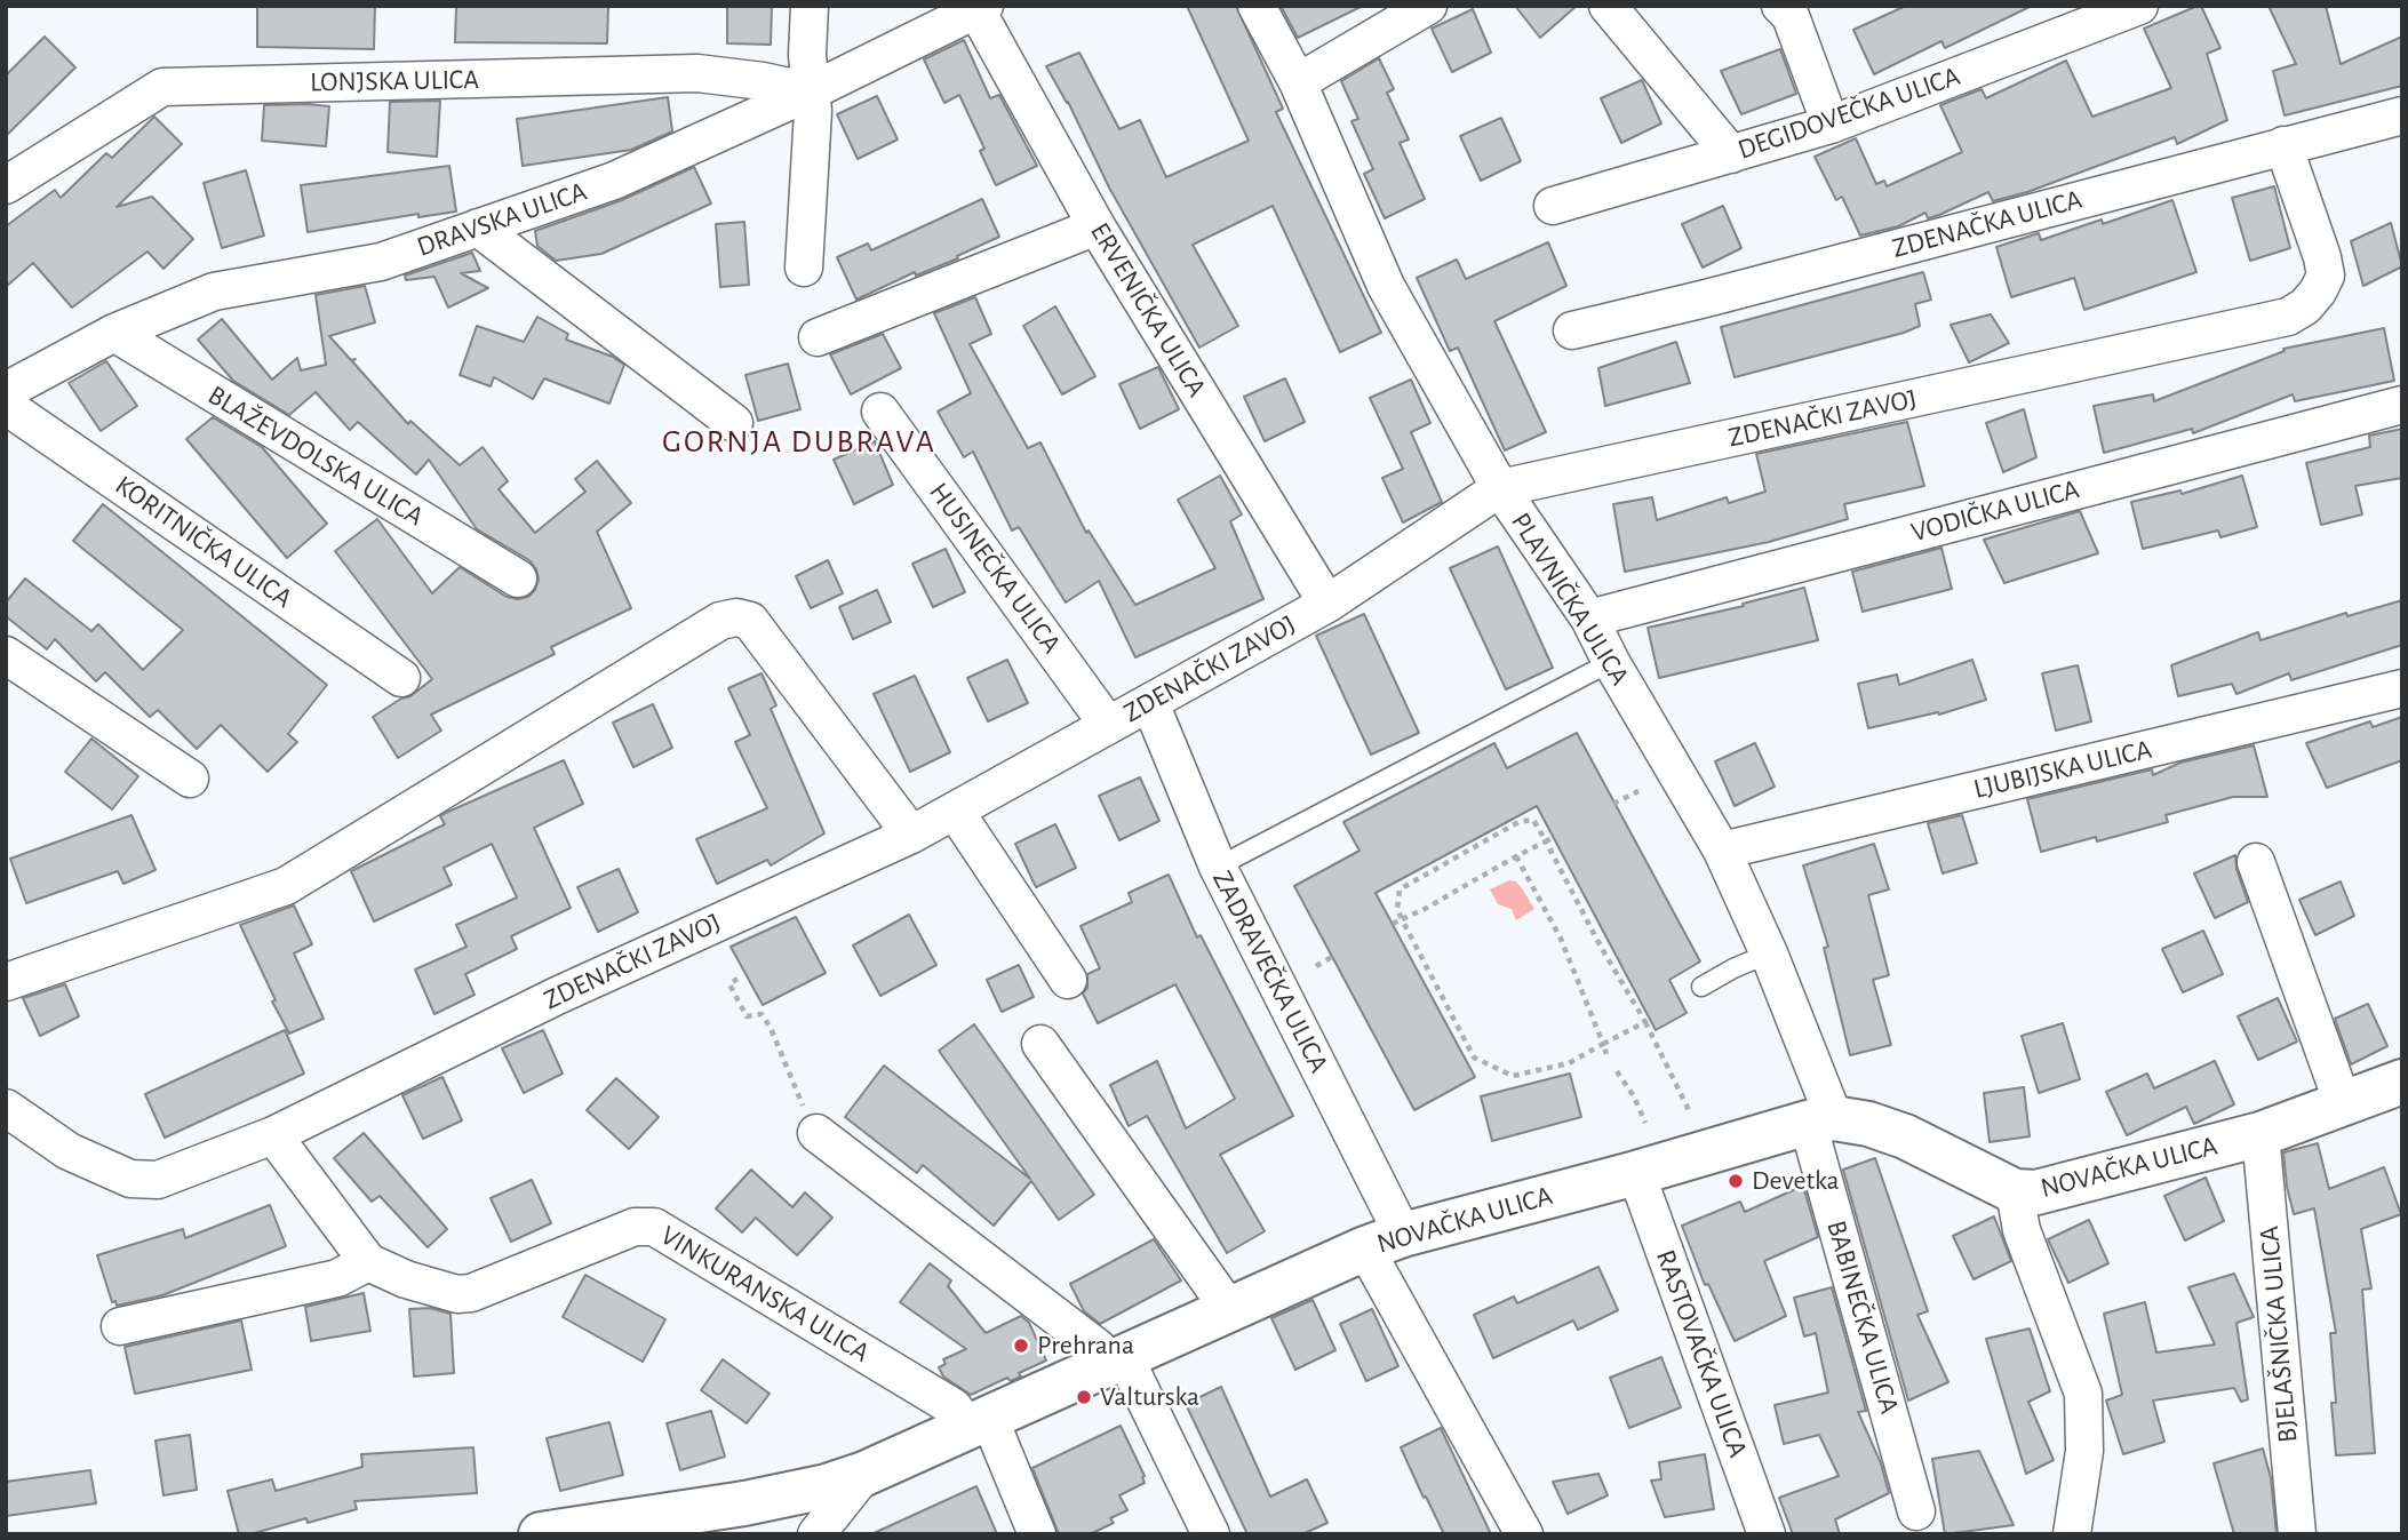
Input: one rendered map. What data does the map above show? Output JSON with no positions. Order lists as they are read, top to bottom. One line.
{"streets":{"street":["LONJSKA ULICA","DEGIDOVEČKA ULICA","DRAVSKA ULICA","ZDENAČKA ULICA","ERVENIČKA ULICA","ZDENAČKI ZAVOJ","BLAŽEVDOLSKA ULICA","VODIČKA ULICA","KORITNIČKA ULICA","HUSINEČKA ULICA","PLAVNIČKA ULICA","LJUBIJSKA ULICA","ZADRAVEČKA ULICA","NOVAČKA ULICA","VINKURANSKA ULICA","BABINEČKA ULICA","BJELAŠNIČKA ULICA","RASTOVAČKA ULICA"]},"crossings":[["LONJSKA ULICA","DRAVSKA ULICA"],["DRAVSKA ULICA","ERVENIČKA ULICA"],["DRAVSKA ULICA","BLAŽEVDOLSKA ULICA"],["ZDENAČKA ULICA","ZDENAČKI ZAVOJ"],["ERVENIČKA ULICA","ZDENAČKI ZAVOJ"],["ZDENAČKI ZAVOJ","HUSINEČKA ULICA"],["ZDENAČKI ZAVOJ","PLAVNIČKA ULICA"],["ZDENAČKI ZAVOJ","ZADRAVEČKA ULICA"],["ZDENAČKI ZAVOJ","VINKURANSKA ULICA"],["VODIČKA ULICA","PLAVNIČKA ULICA"],["PLAVNIČKA ULICA","LJUBIJSKA ULICA"],["PLAVNIČKA ULICA","NOVAČKA ULICA"],["PLAVNIČKA ULICA","BABINEČKA ULICA"],["ZADRAVEČKA ULICA","NOVAČKA ULICA"],["NOVAČKA ULICA","VINKURANSKA ULICA"],["NOVAČKA ULICA","BABINEČKA ULICA"],["NOVAČKA ULICA","BJELAŠNIČKA ULICA"],["NOVAČKA ULICA","RASTOVAČKA ULICA"]],"districts":["GORNJA DUBRAVA"],"places":["Devetka","Prehrana","Valturska"]}
